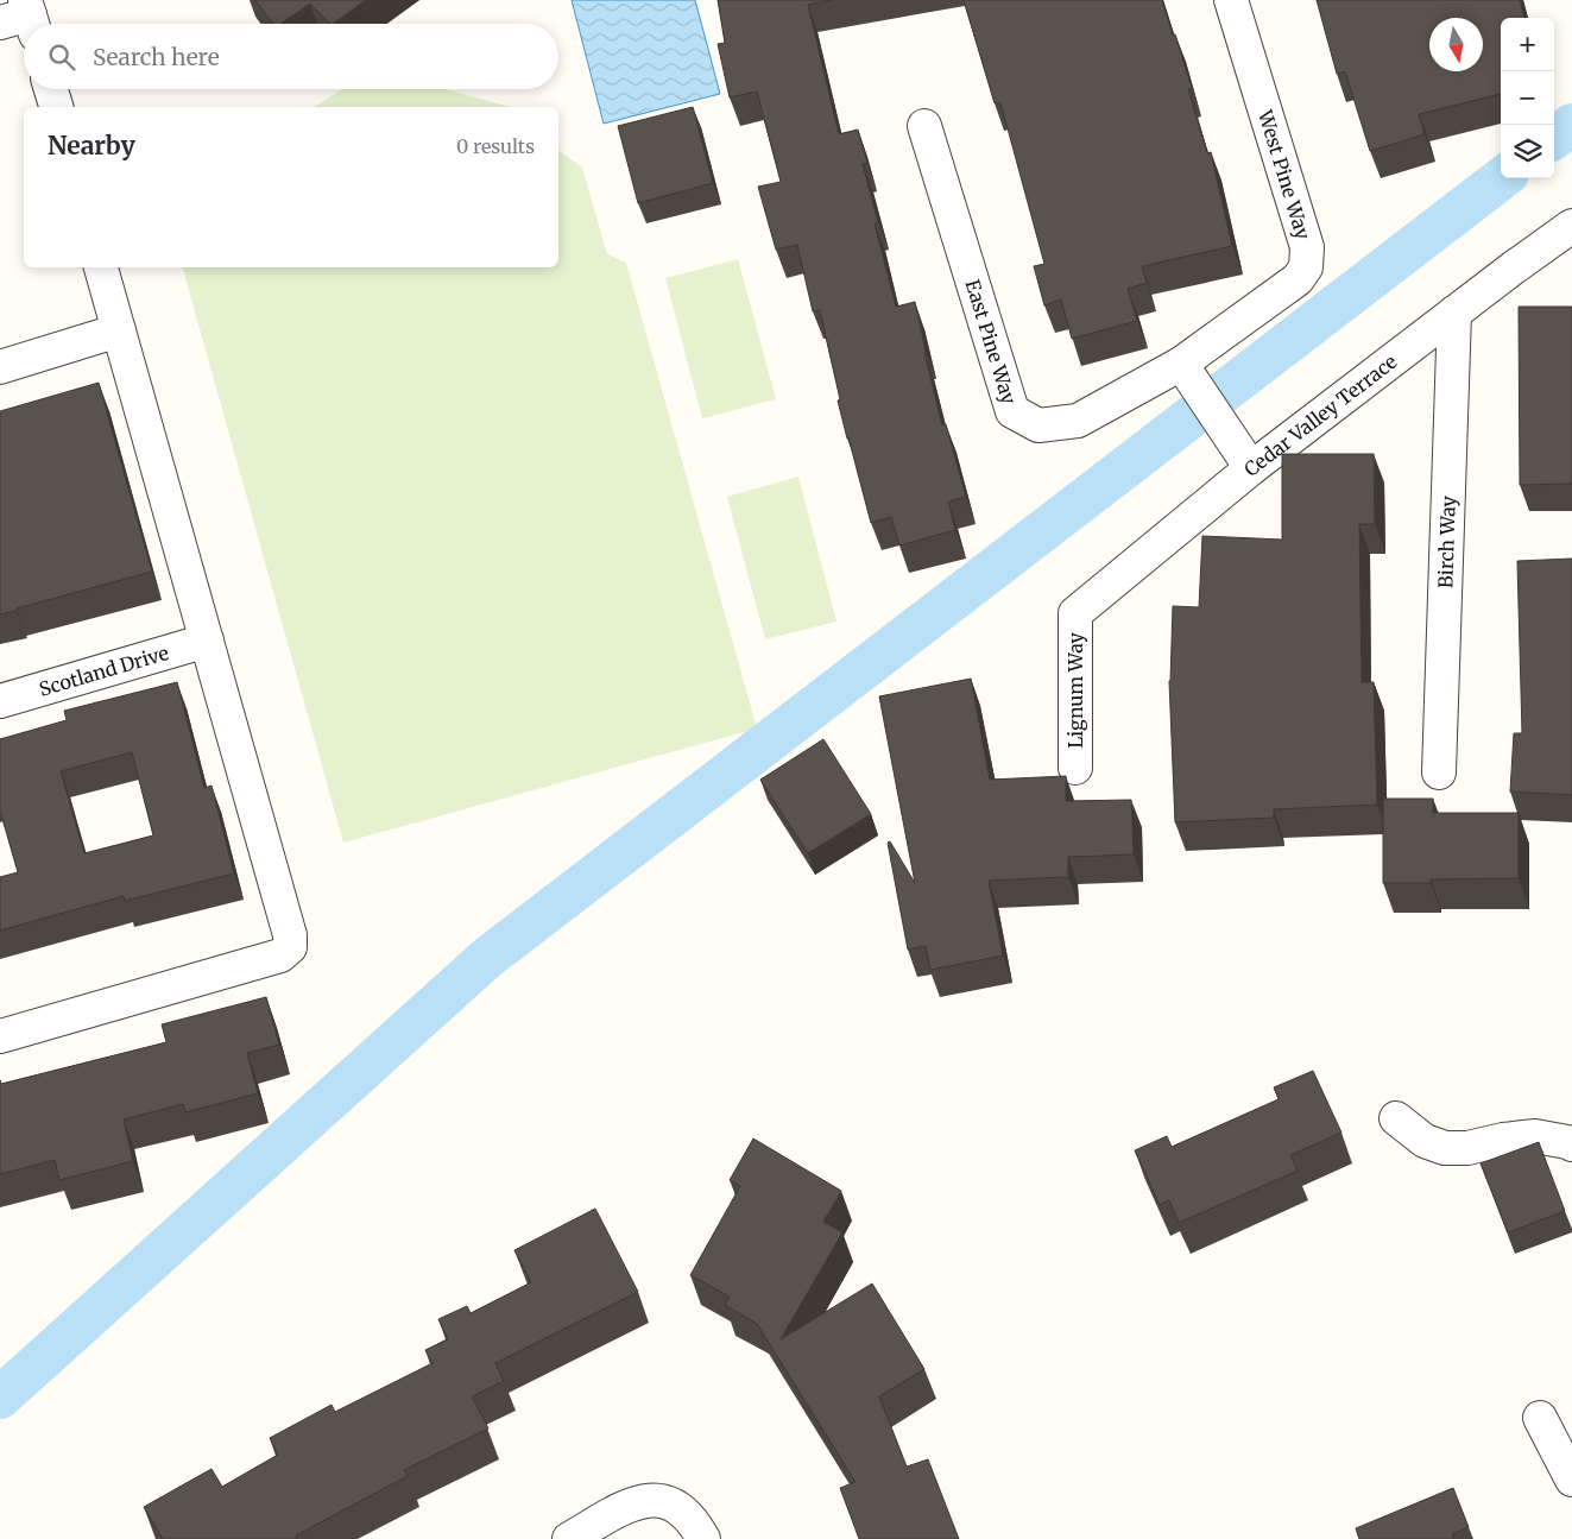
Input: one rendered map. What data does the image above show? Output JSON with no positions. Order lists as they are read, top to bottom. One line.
{"streets":{"street":["West Pine Way","East Pine Way","Cedar Valley Terrace","Birch Way","Scotland Drive","Lignum Way"]},"crossings":[["West Pine Way","East Pine Way"],["Cedar Valley Terrace","Birch Way"],["Cedar Valley Terrace","Lignum Way"]],"north":"bottom","page":{"map_buttons":["+","−"],"search":"Search here","heading":["Nearby","0 results"]}}
